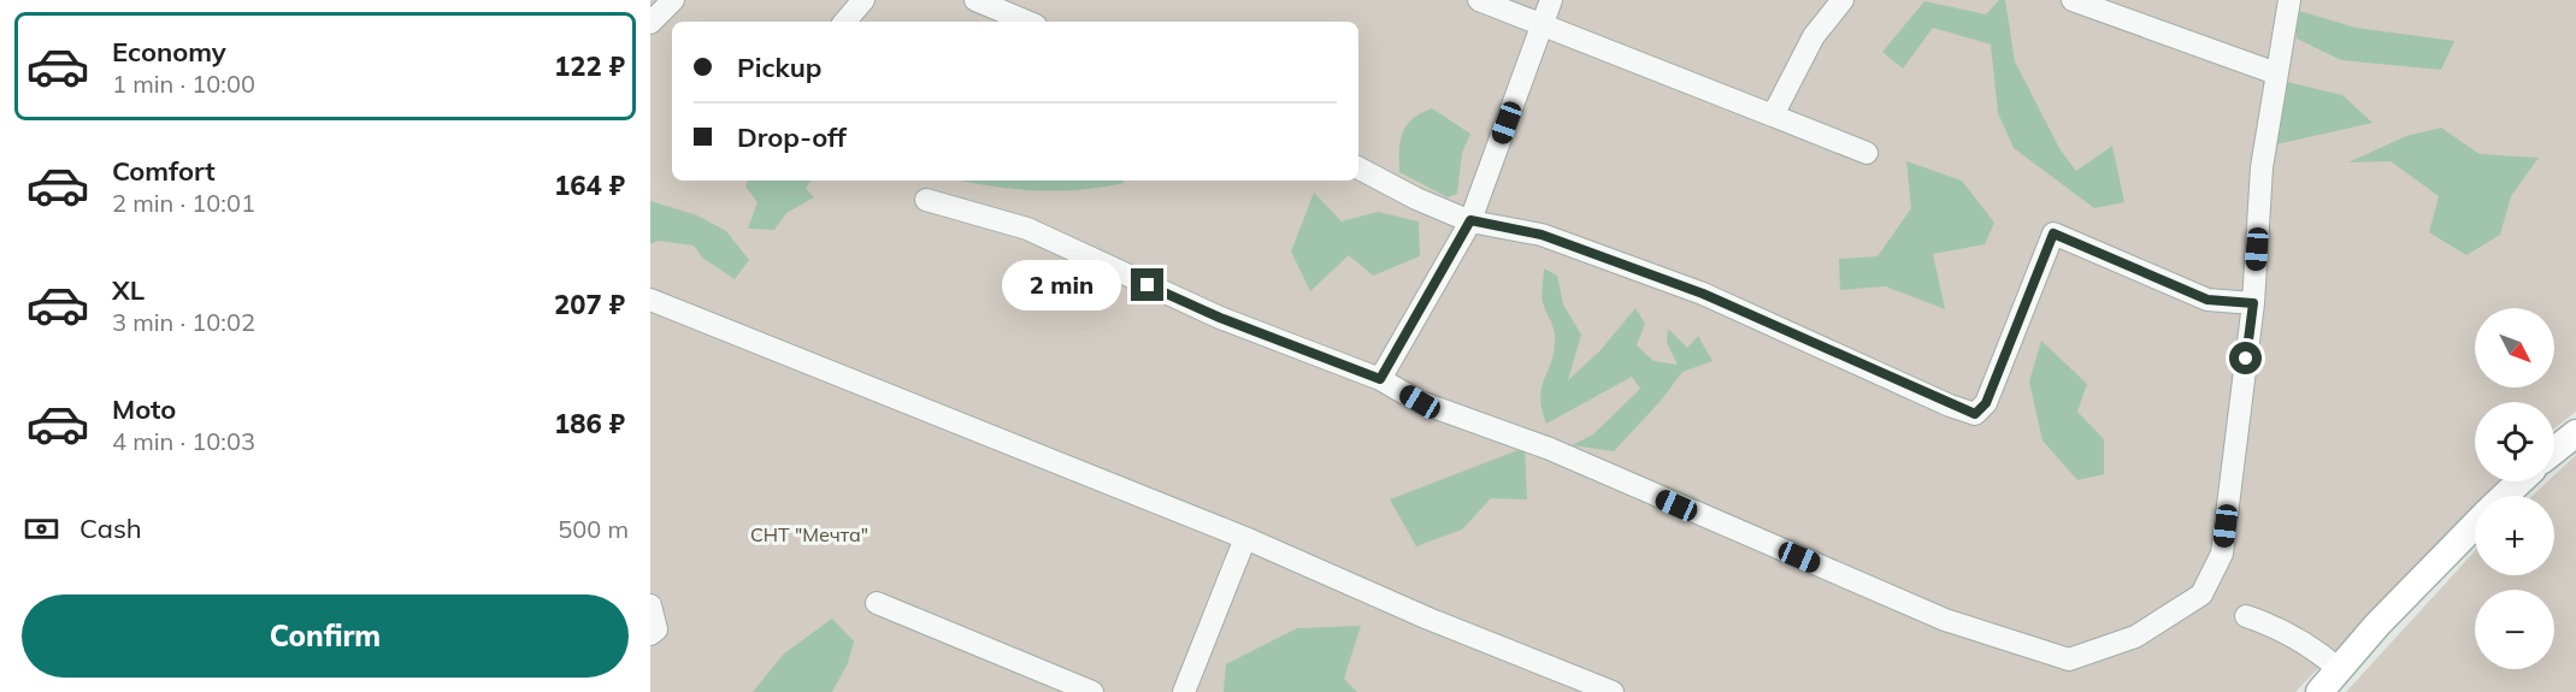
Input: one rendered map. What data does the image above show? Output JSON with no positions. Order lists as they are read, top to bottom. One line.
{"parks":["СНТ \"Мечта\""],"north":"bottom right","page":{"list":[{"name":"Economy","note":"1 min · 10:00","value":"122 ₽"},{"name":"Comfort","note":"2 min · 10:01","value":"164 ₽"},{"name":"XL","note":"3 min · 10:02","value":"207 ₽"},{"name":"Moto","note":"4 min · 10:03","value":"186 ₽"}],"banner":["Pickup","Drop-off"],"bubble":"2 min","map_buttons":["+","−"],"pay":["Cash","500 m"],"buttons":"Confirm"}}
